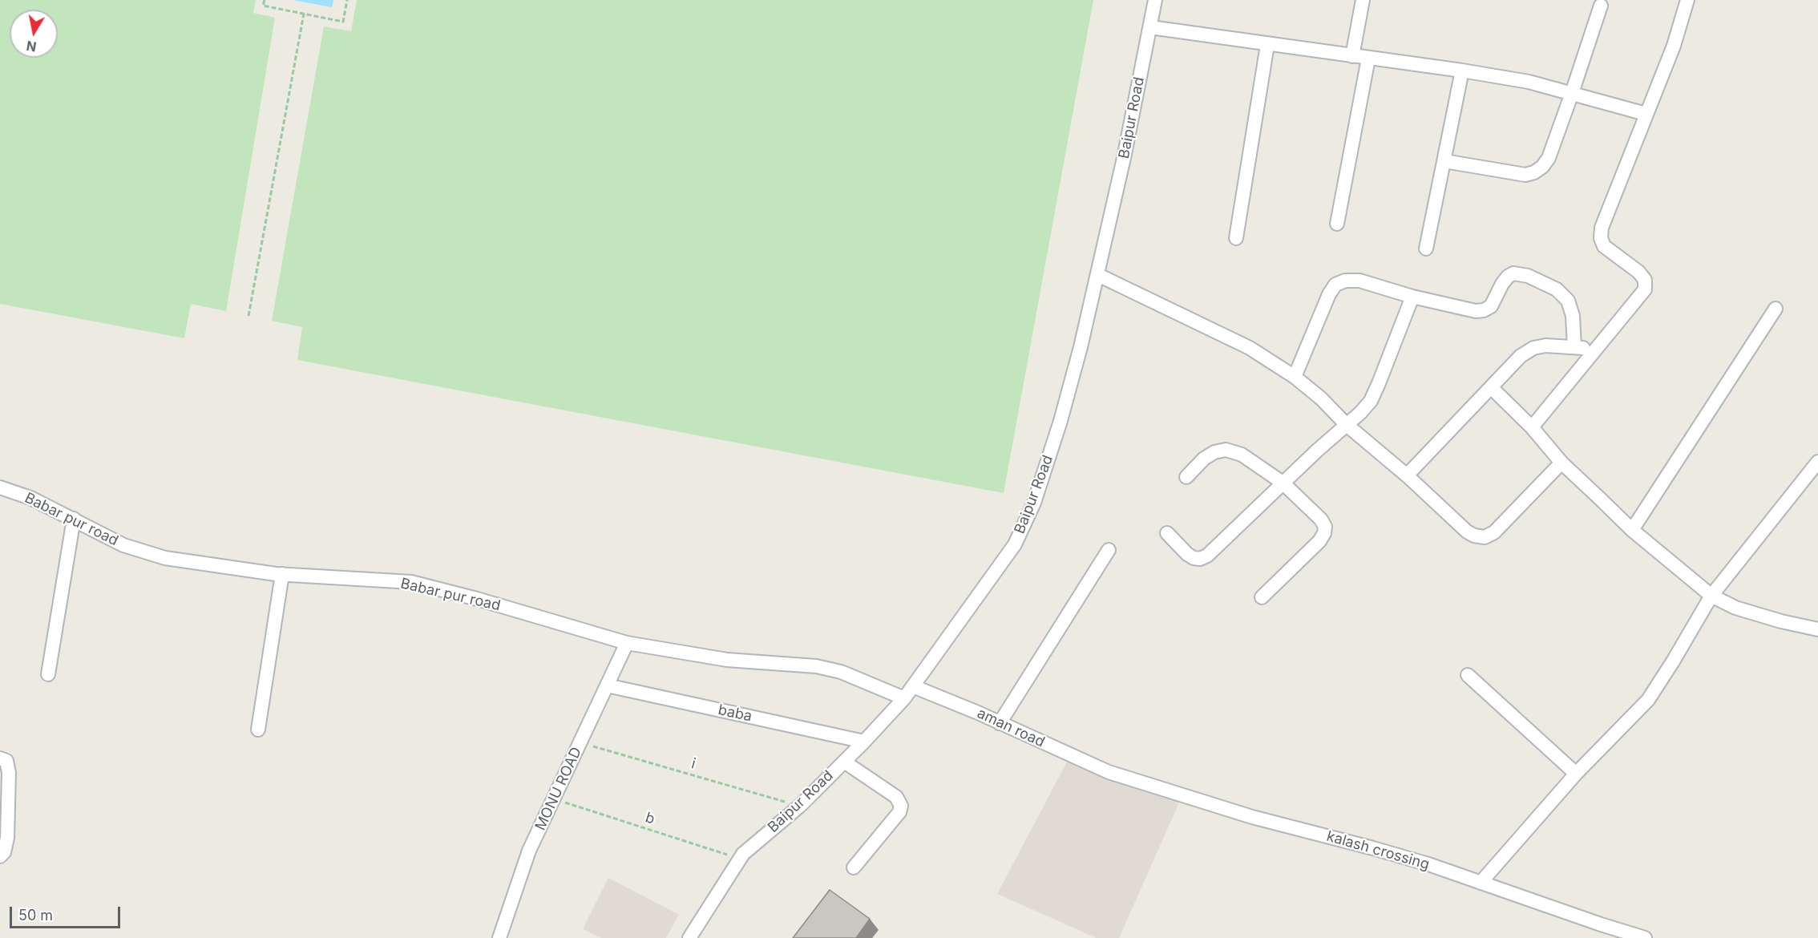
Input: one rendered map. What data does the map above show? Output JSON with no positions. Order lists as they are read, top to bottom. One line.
{"streets":{"street":["Baipur Road","Babar pur road","baba","aman road","MONU ROAD","kalash crossing"],"path":["i","b"]},"crossings":[["Baipur Road","Babar pur road"],["Baipur Road","baba"],["Baipur Road","aman road"],["Baipur Road","i"],["Baipur Road","b"],["Babar pur road","MONU ROAD"],["baba","MONU ROAD"],["aman road","kalash crossing"],["i","MONU ROAD"],["MONU ROAD","b"]],"scale_bar":"50 m","north":"bottom"}
